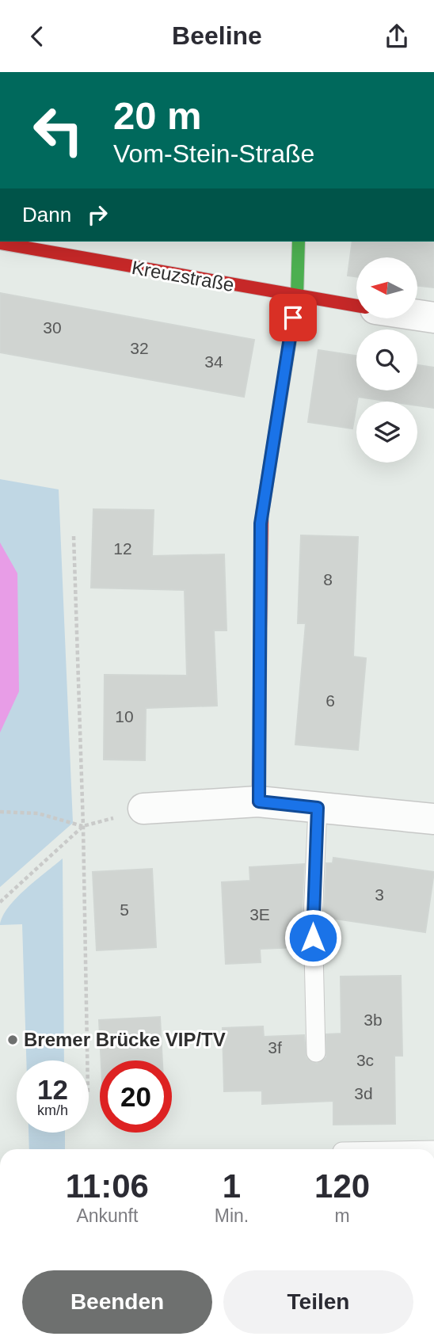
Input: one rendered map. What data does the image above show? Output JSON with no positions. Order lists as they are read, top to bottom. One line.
{"streets":{"street":["Kreuzstraße"]},"places":["Bremer Brücke VIP/TV"],"house_numbers":["30","32","34","12","8","6","10","3","5","3E","3b","3f","3c","3d"],"north":"left","page":{"header":"Beeline","turn":["20 m","Vom-Stein-Straße"],"then":"Dann","speed":"12 km/h","limit":"20","eta":["11:06","Ankunft","1","Min.","120","m"],"buttons":["Beenden","Teilen"]}}
